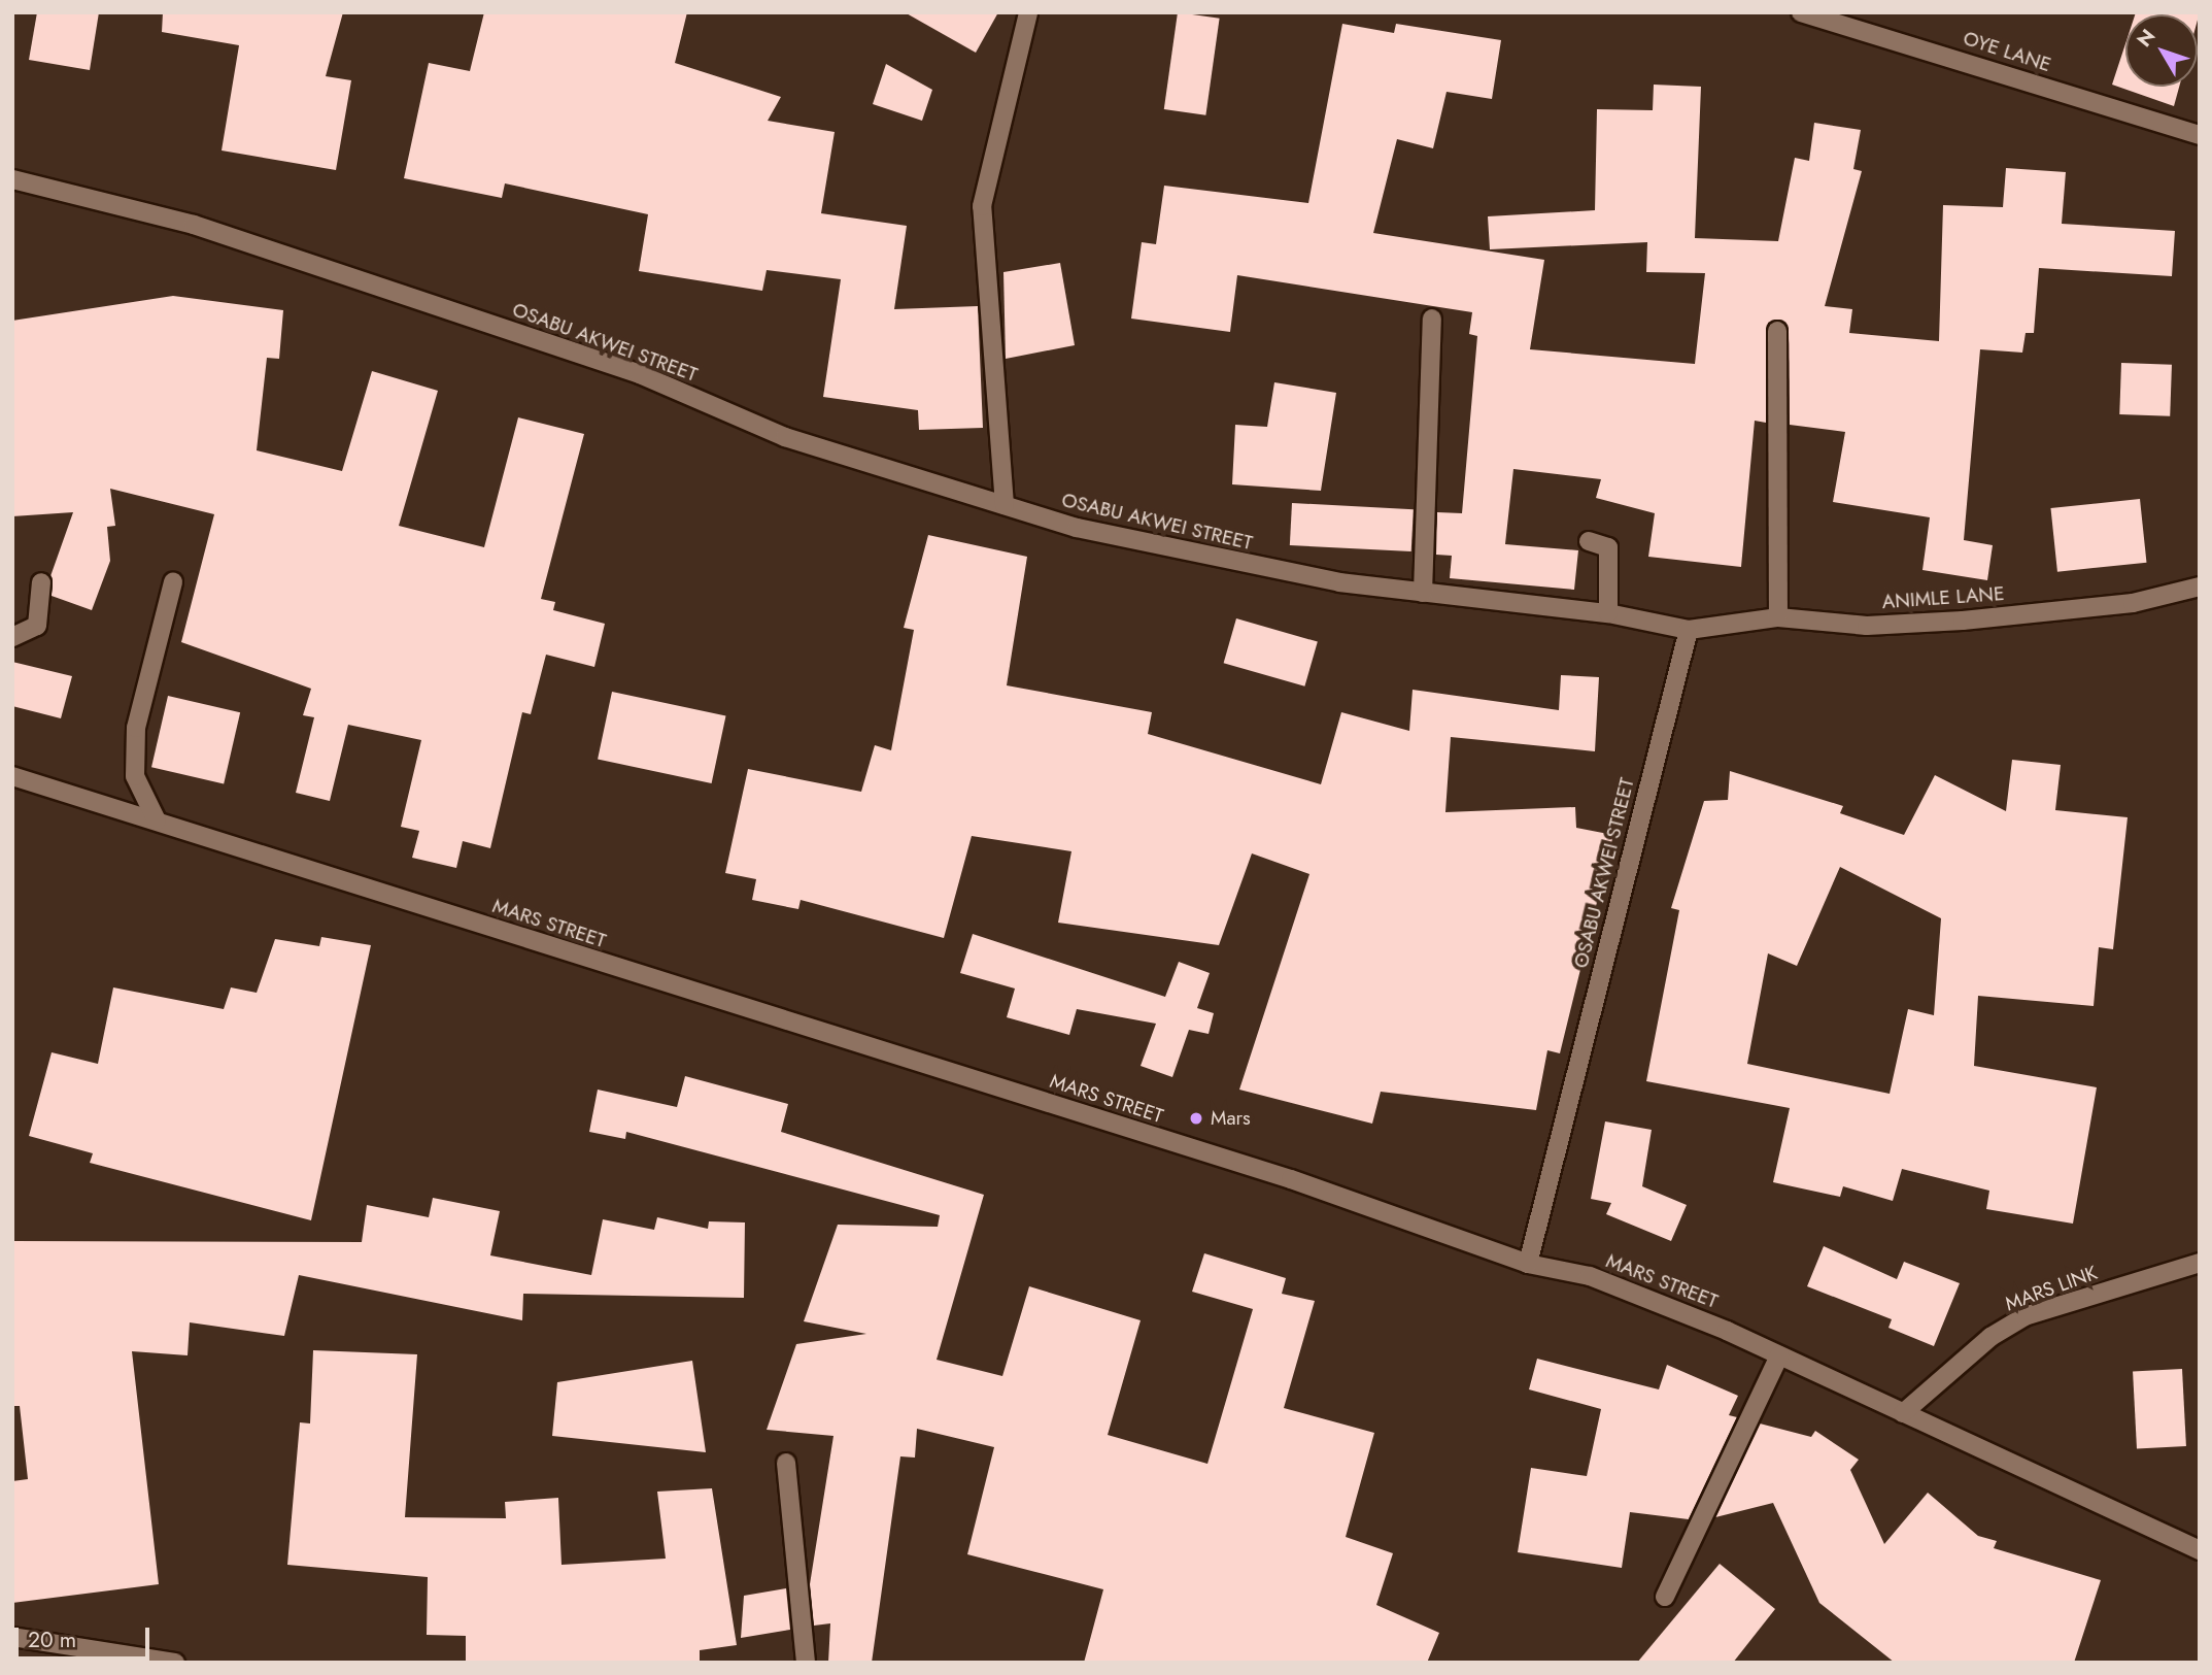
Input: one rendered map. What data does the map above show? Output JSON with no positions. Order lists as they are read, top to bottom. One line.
{"streets":{"street":["OYE LANE","OSABU AKWEI STREET","ANIMLE LANE","MARS STREET","MARS LINK"]},"crossings":[["OSABU AKWEI STREET","ANIMLE LANE"],["OSABU AKWEI STREET","MARS STREET"],["MARS STREET","MARS LINK"]],"places":["Mars"],"scale_bar":"20 m","north":"top left"}
